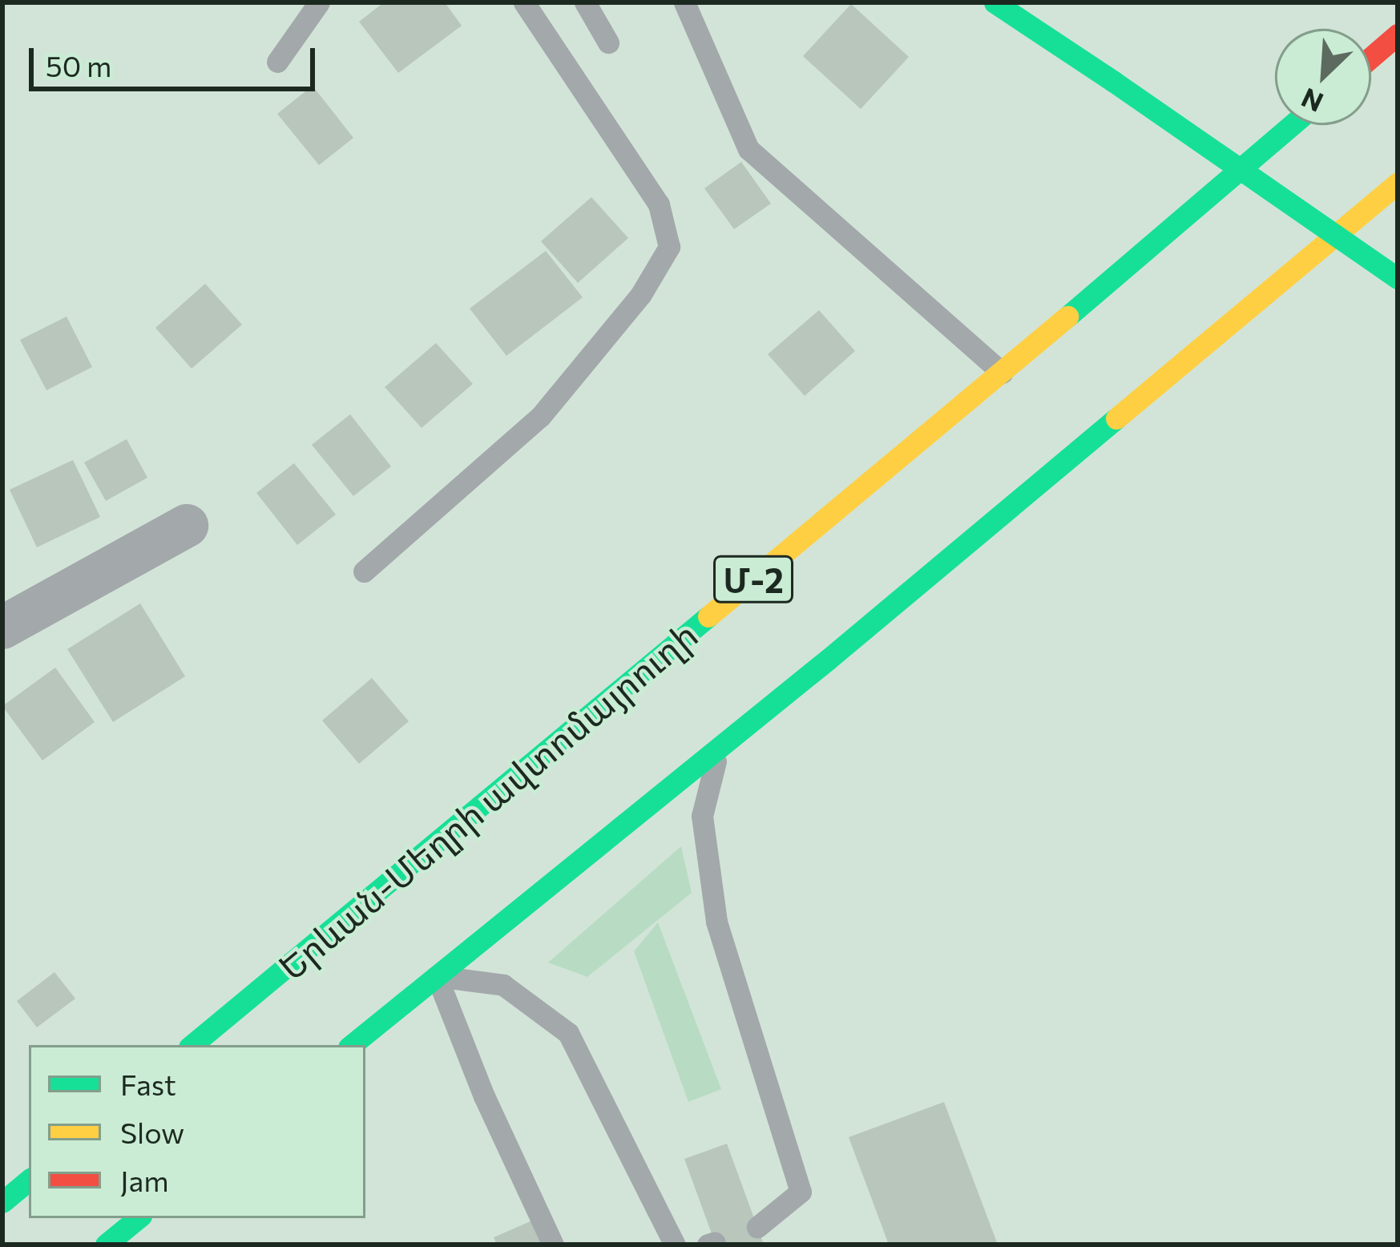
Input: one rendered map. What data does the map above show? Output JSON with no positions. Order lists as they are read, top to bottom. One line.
{"streets":{"main road":["Մ-2","Երևան-Մեղրի ավտոմայրուղի"]},"legend":["Fast","Slow","Jam"],"scale_bar":"50 m","north":"bottom left"}
